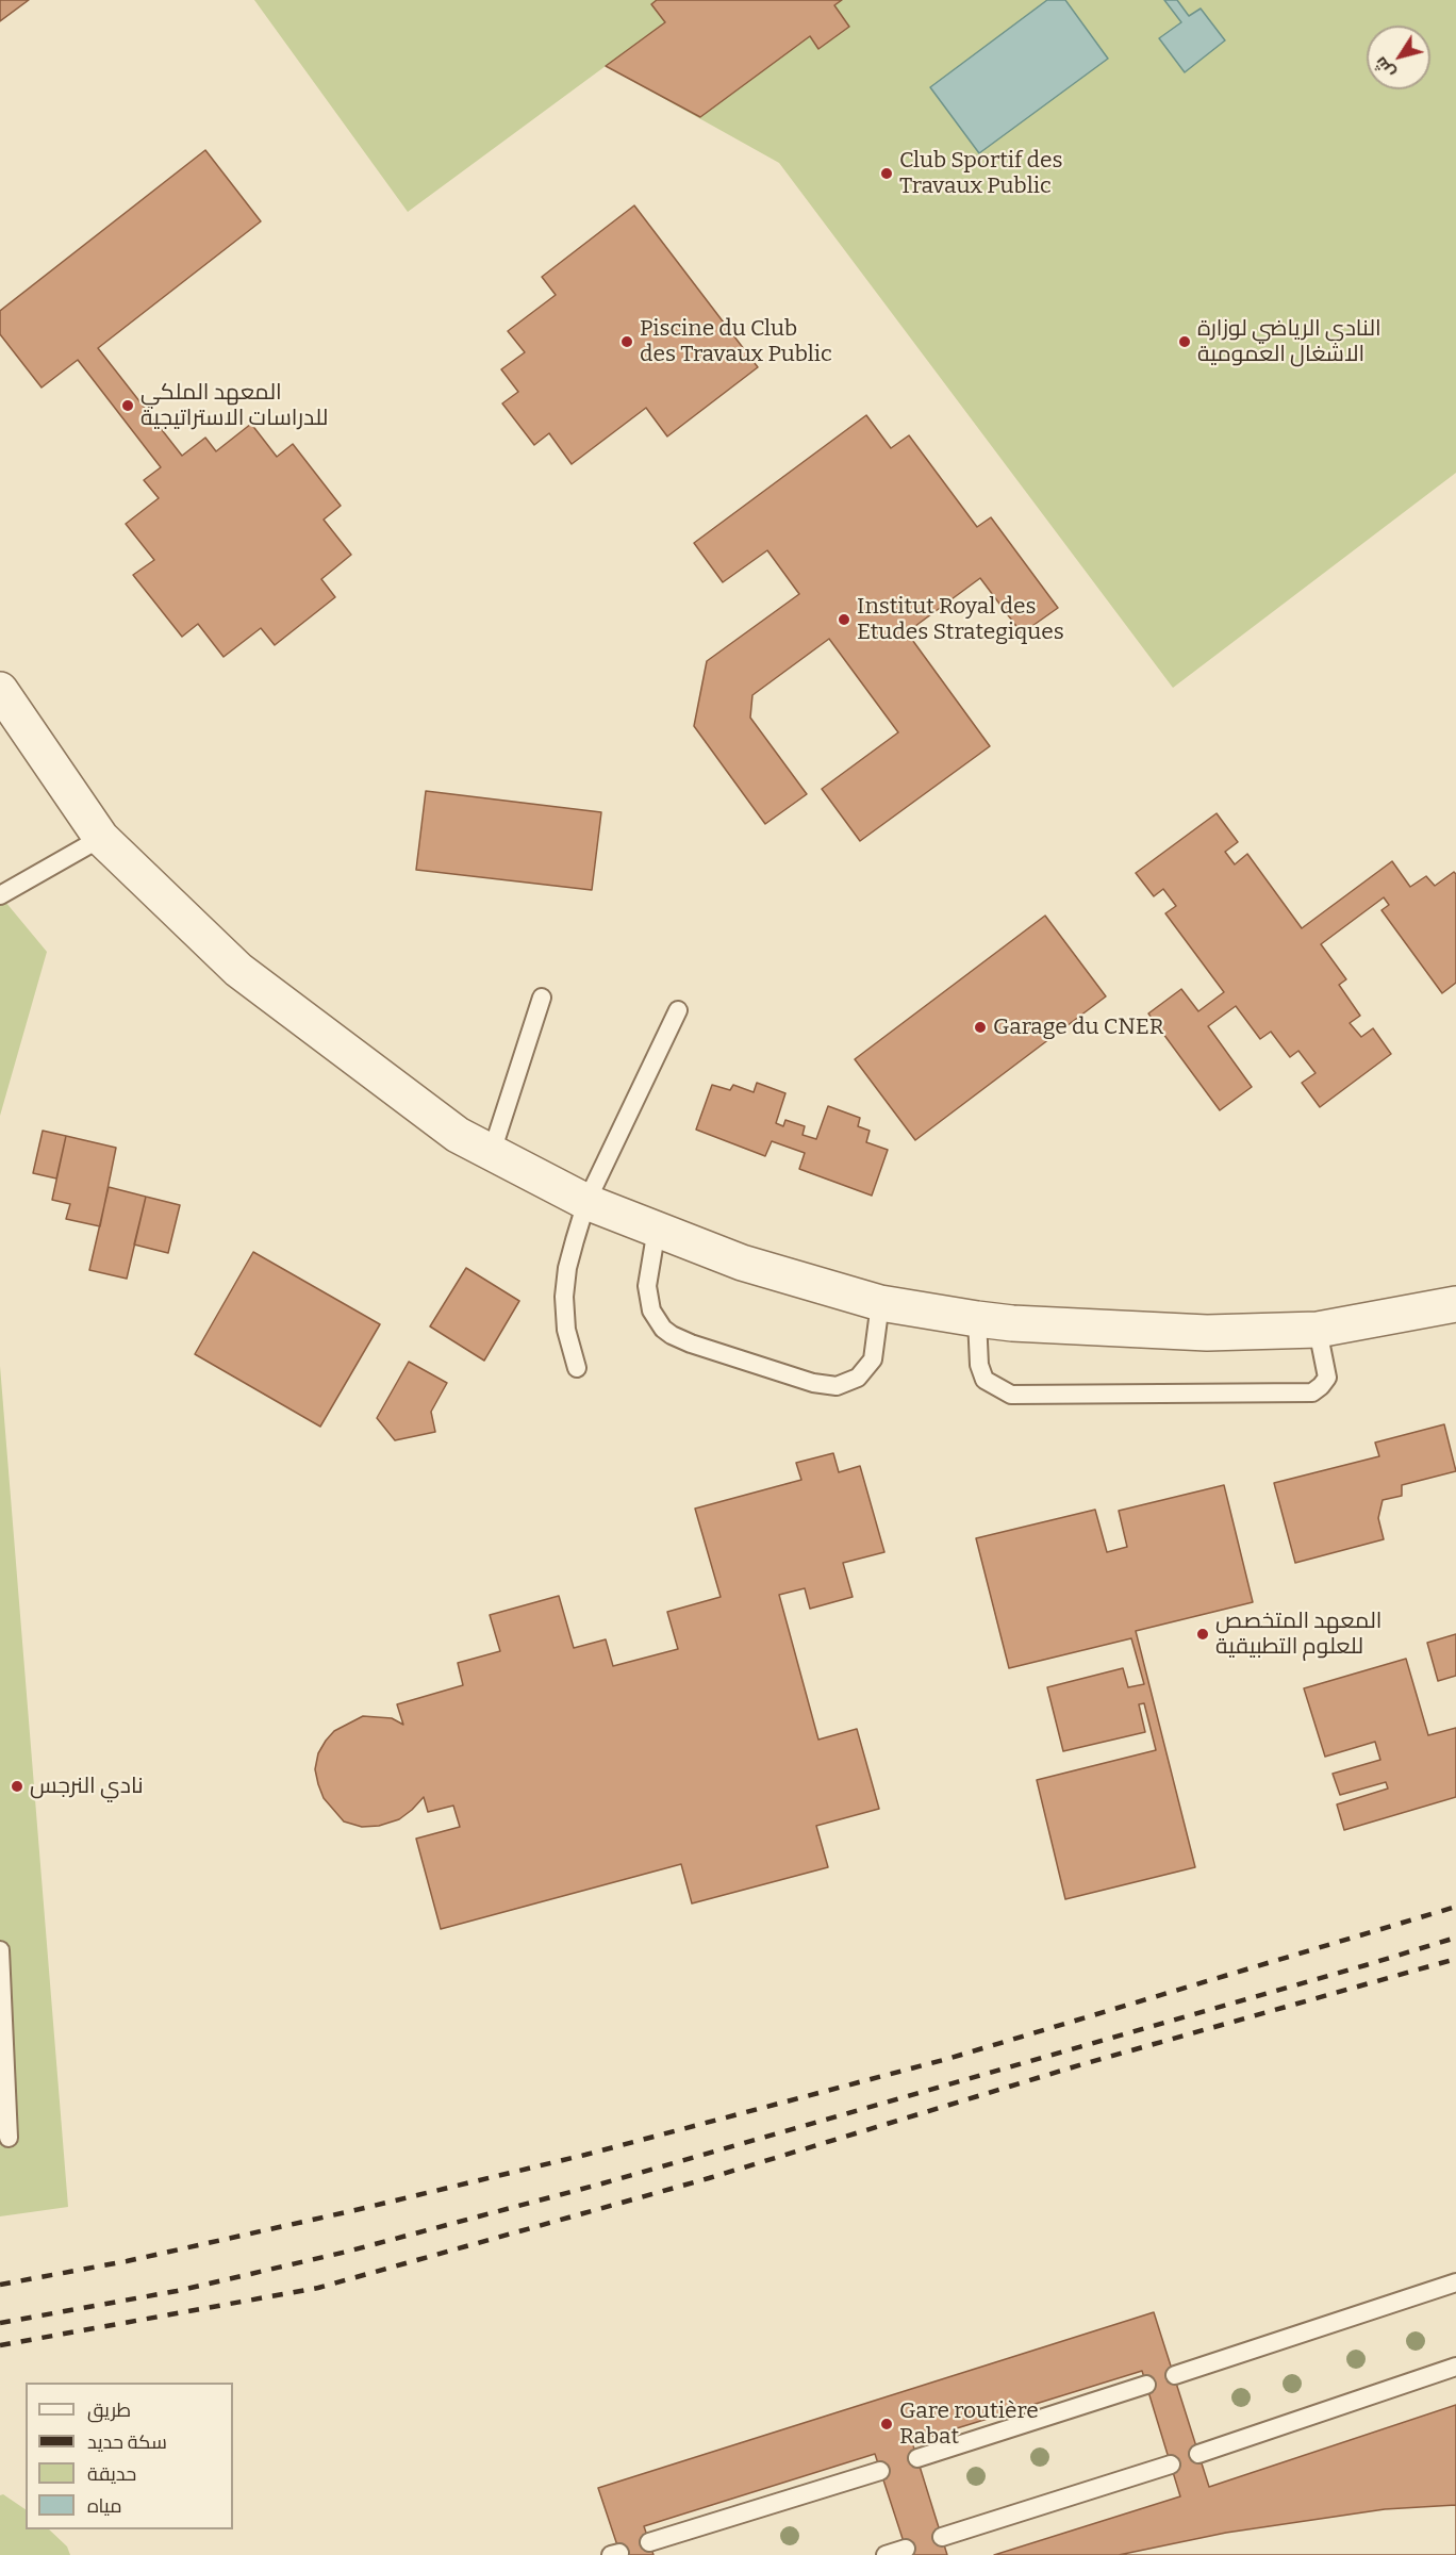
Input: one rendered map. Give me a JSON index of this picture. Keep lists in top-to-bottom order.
{
  "places": [
    "Club Sportif des Travaux Public",
    "Piscine du Club des Travaux Public",
    "النادي الرياضي لوزارة الاشغال العمومية",
    "المعهد الملكي للدراسات الاستراتيجية",
    "Institut Royal des Etudes Strategiques",
    "Garage du CNER",
    "المعهد المتخصص للعلوم التطبيقية",
    "نادي النرجس",
    "Gare routière Rabat"
  ],
  "legend": [
    "طريق",
    "سكة حديد",
    "حديقة",
    "مياه"
  ],
  "north": "bottom left"
}
